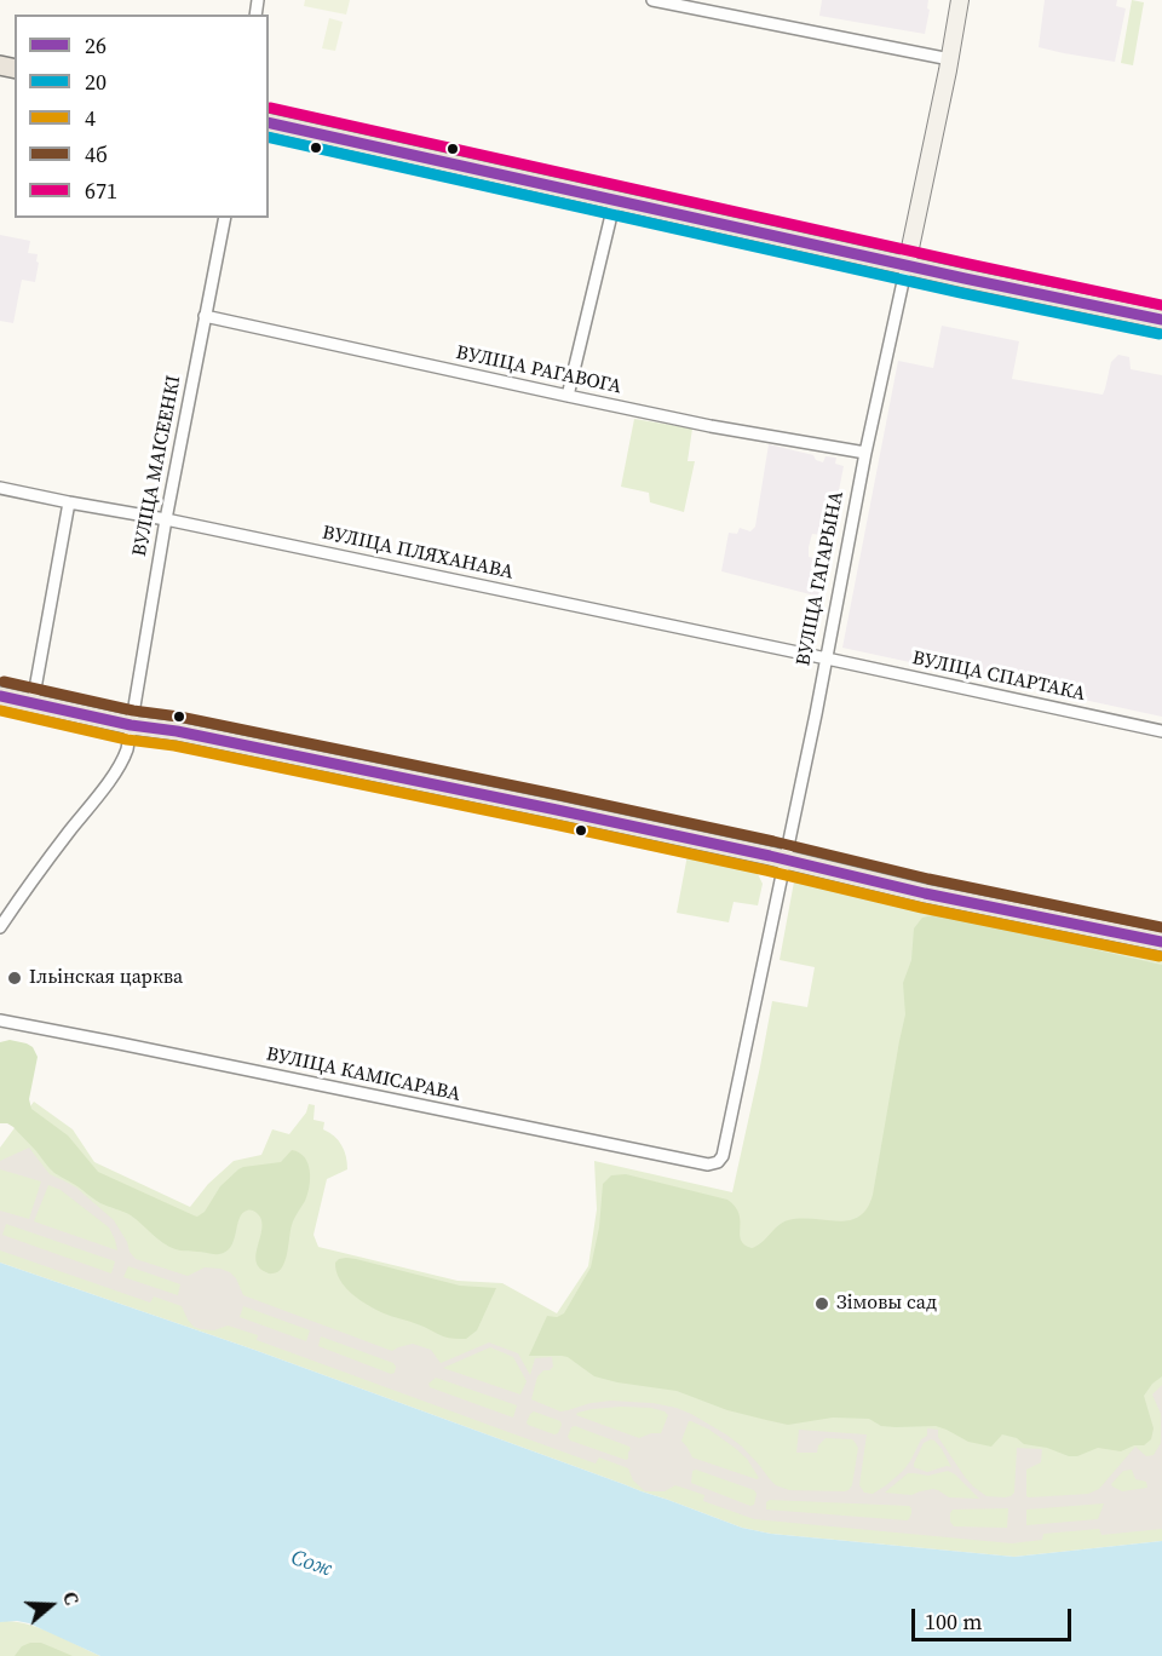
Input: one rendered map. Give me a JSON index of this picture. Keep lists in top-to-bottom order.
{
  "streets": {
    "street": [
      "ВУЛІЦА РАГАВОГА",
      "ВУЛІЦА МАІСЕЕНКІ",
      "ВУЛІЦА ПЛЯХАНАВА",
      "ВУЛІЦА ГАГАРЫНА",
      "ВУЛІЦА СПАРТАКА",
      "ВУЛІЦА КАМІСАРАВА"
    ]
  },
  "crossings": [
    ["ВУЛІЦА РАГАВОГА", "ВУЛІЦА МАІСЕЕНКІ"],
    ["ВУЛІЦА РАГАВОГА", "ВУЛІЦА ГАГАРЫНА"],
    ["ВУЛІЦА МАІСЕЕНКІ", "ВУЛІЦА ПЛЯХАНАВА"],
    ["ВУЛІЦА ПЛЯХАНАВА", "ВУЛІЦА ГАГАРЫНА"],
    ["ВУЛІЦА ПЛЯХАНАВА", "ВУЛІЦА СПАРТАКА"],
    ["ВУЛІЦА ГАГАРЫНА", "ВУЛІЦА СПАРТАКА"],
    ["ВУЛІЦА ГАГАРЫНА", "ВУЛІЦА КАМІСАРАВА"]
  ],
  "water": ["Сож"],
  "places": ["Ільінская царква", "Зімовы сад"],
  "lines": [
    "transit line 671",
    "transit line 26",
    "transit line 20",
    "transit line 4б",
    "transit line 4"
  ],
  "legend": [
    "26",
    "20",
    "4",
    "4б",
    "671"
  ],
  "scale_bar": "100 m",
  "north": "right"
}
